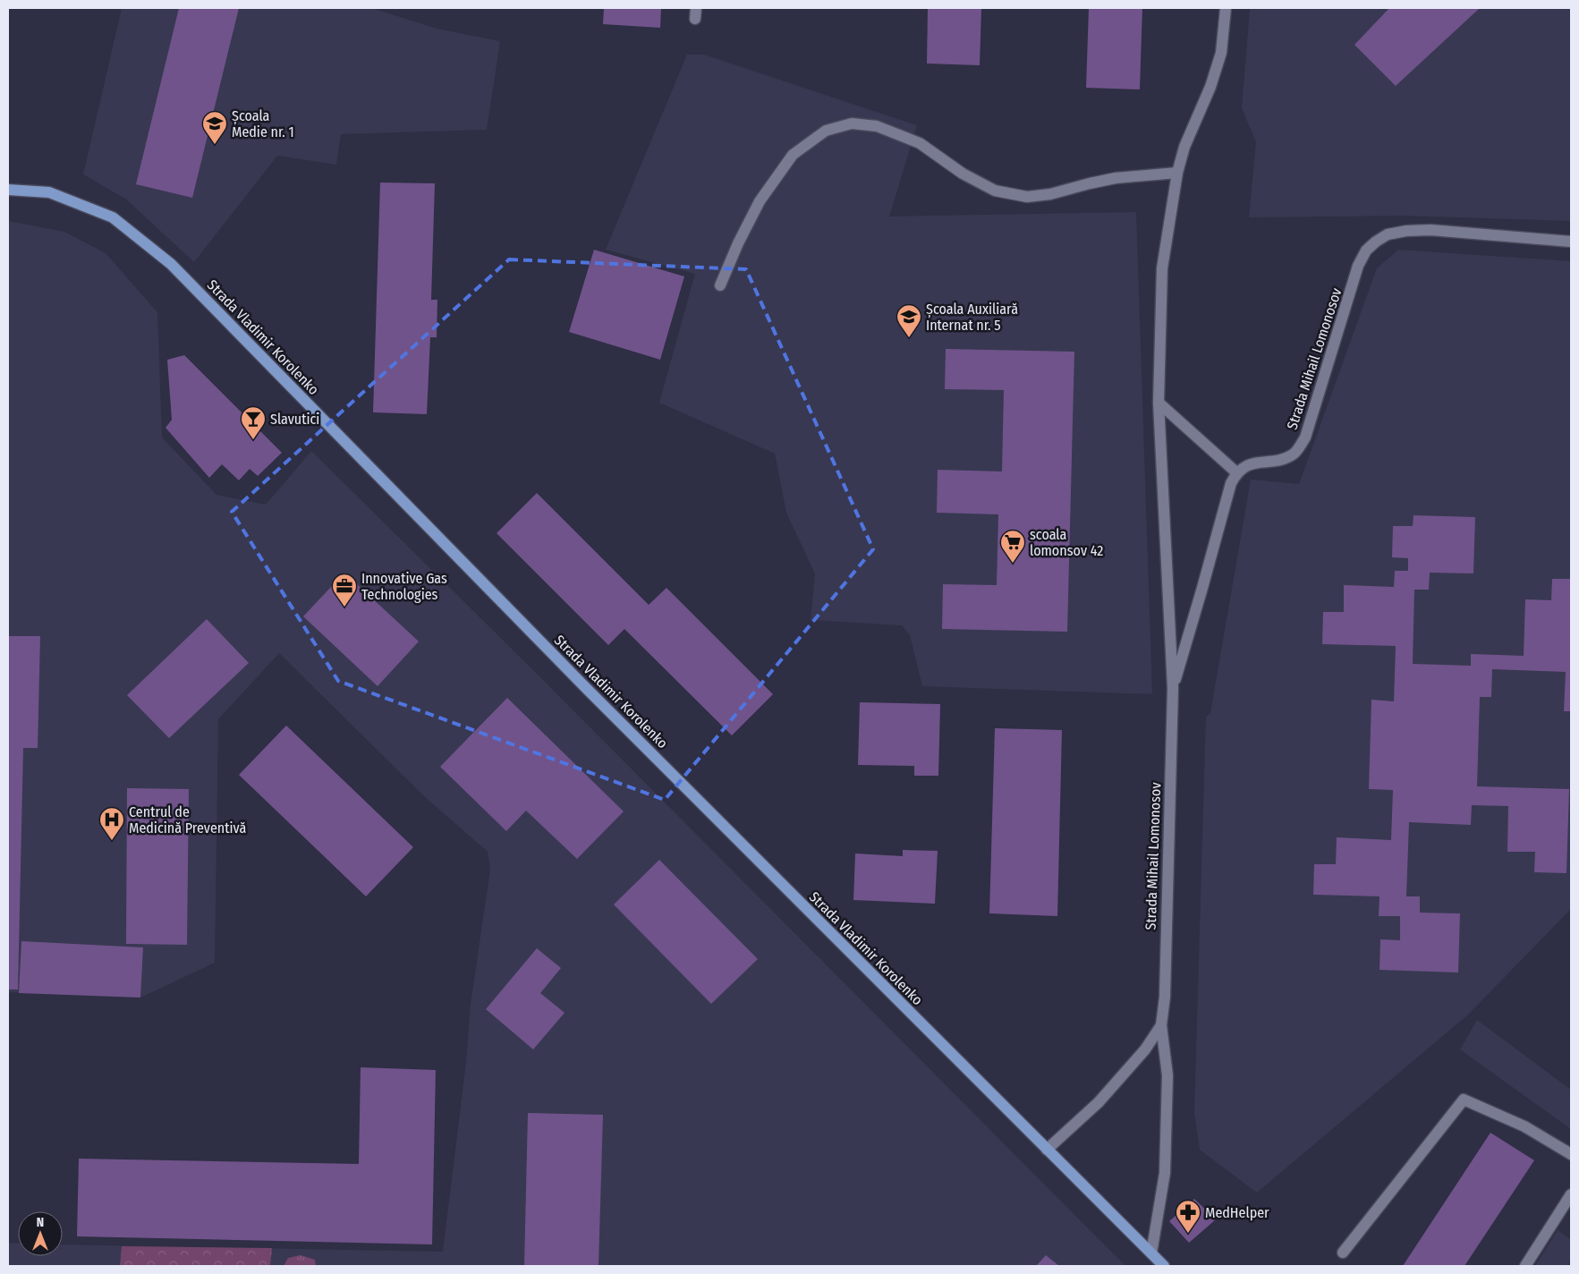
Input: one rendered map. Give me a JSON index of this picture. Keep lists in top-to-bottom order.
{
  "streets": {
    "main road": ["Strada Vladimir Korolenko"],
    "street": ["Strada Mihail Lomonosov"]
  },
  "crossings": [
    ["Strada Vladimir Korolenko", "Strada Mihail Lomonosov"]
  ],
  "places": {
    "school or university": ["Școala Medie nr. 1", "Școala Auxiliară Internat nr. 5"],
    "bar": ["Slavutici"],
    "supermarket": ["scoala lomonsov 42"],
    "office": ["Innovative Gas Technologies"],
    "hospital": ["Centrul de Medicină Preventivă"],
    "pharmacy": ["MedHelper"]
  },
  "north": "top"
}
